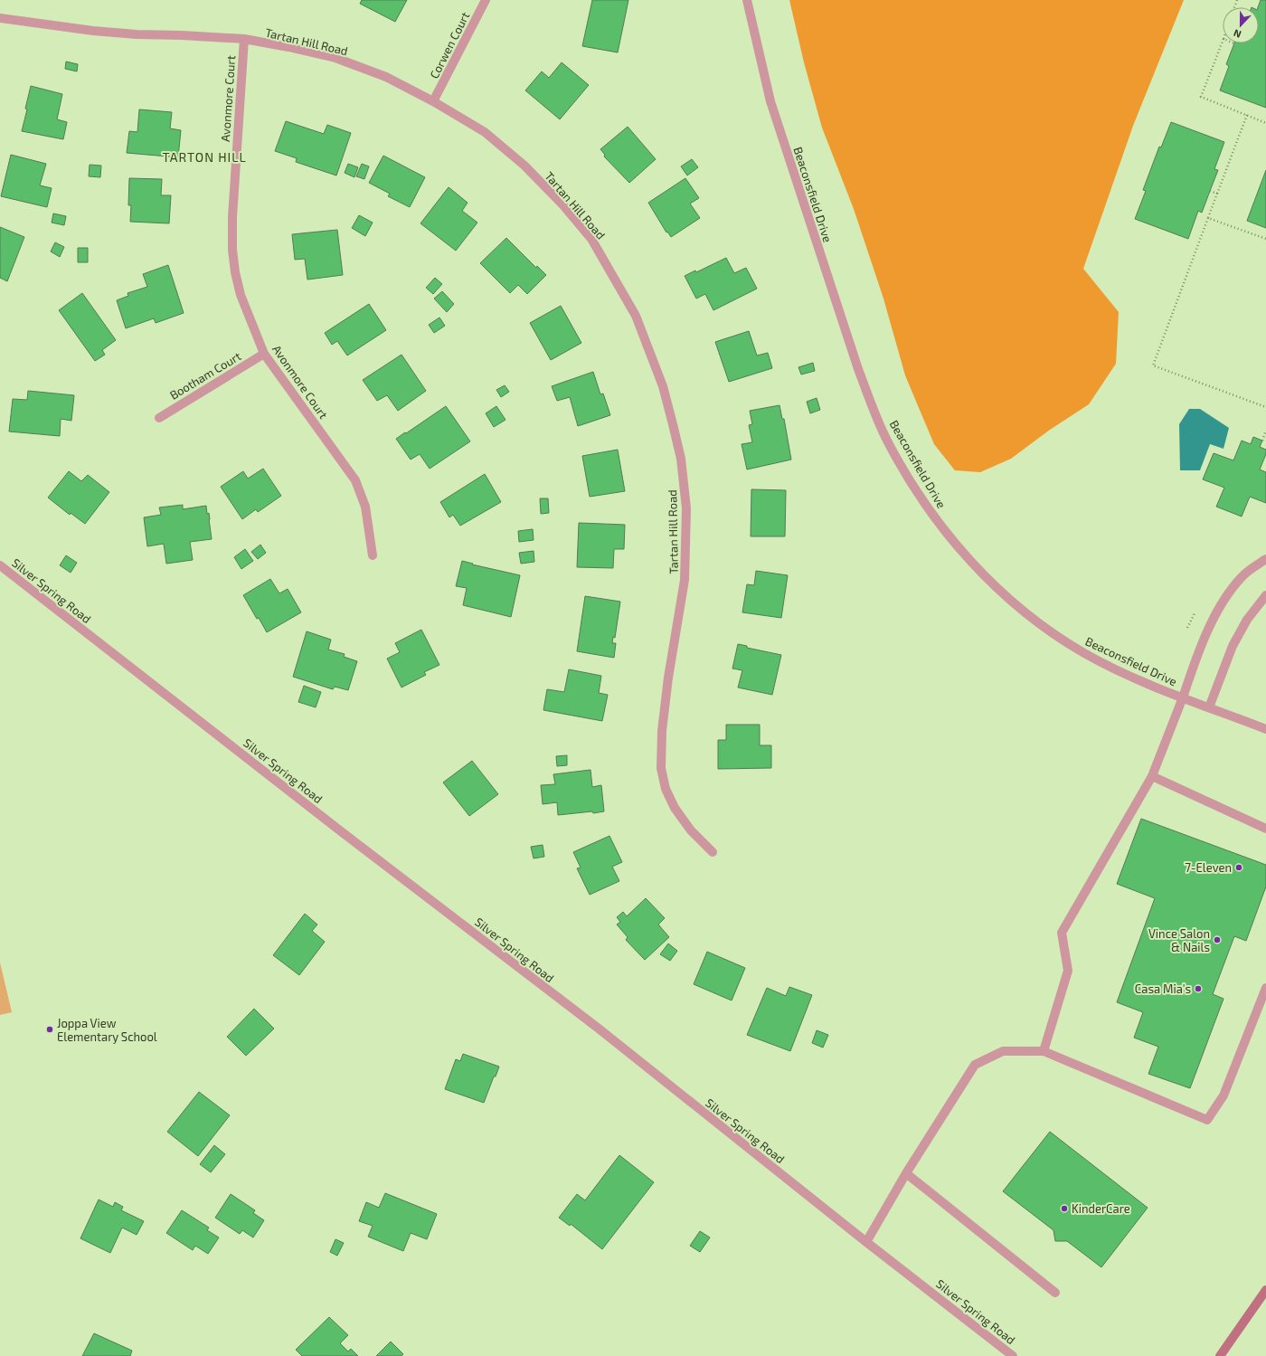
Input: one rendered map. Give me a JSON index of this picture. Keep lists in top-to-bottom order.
{
  "streets": {
    "street": [
      "Tartan Hill Road",
      "Corwen Court",
      "Avonmore Court",
      "Beaconsfield Drive",
      "Bootham Court",
      "Silver Spring Road"
    ]
  },
  "crossings": [
    ["Tartan Hill Road", "Corwen Court"],
    ["Tartan Hill Road", "Avonmore Court"],
    ["Avonmore Court", "Bootham Court"]
  ],
  "districts": ["TARTON HILL"],
  "places": [
    "7-Eleven",
    "Vince Salon & Nails",
    "Casa Mia's",
    "Joppa View Elementary School",
    "KinderCare"
  ],
  "north": "bottom"
}
